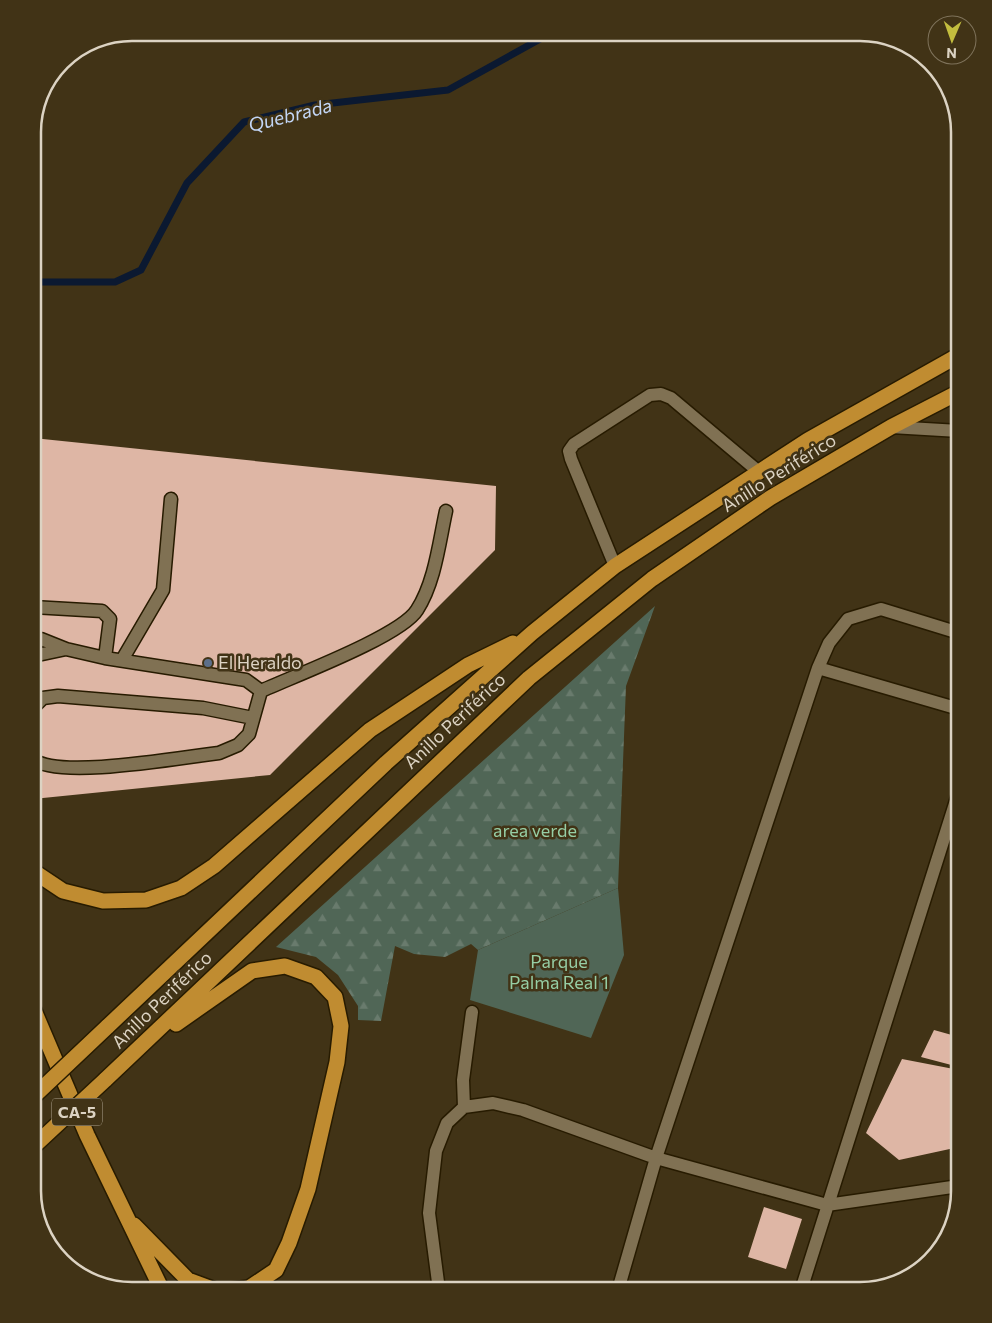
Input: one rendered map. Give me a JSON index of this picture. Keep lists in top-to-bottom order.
{
  "streets": {
    "highway": ["Anillo Periférico", "CA-5"]
  },
  "water": ["Quebrada"],
  "parks": ["area verde", "Parque Palma Real 1"],
  "places": ["El Heraldo"],
  "north": "bottom"
}
